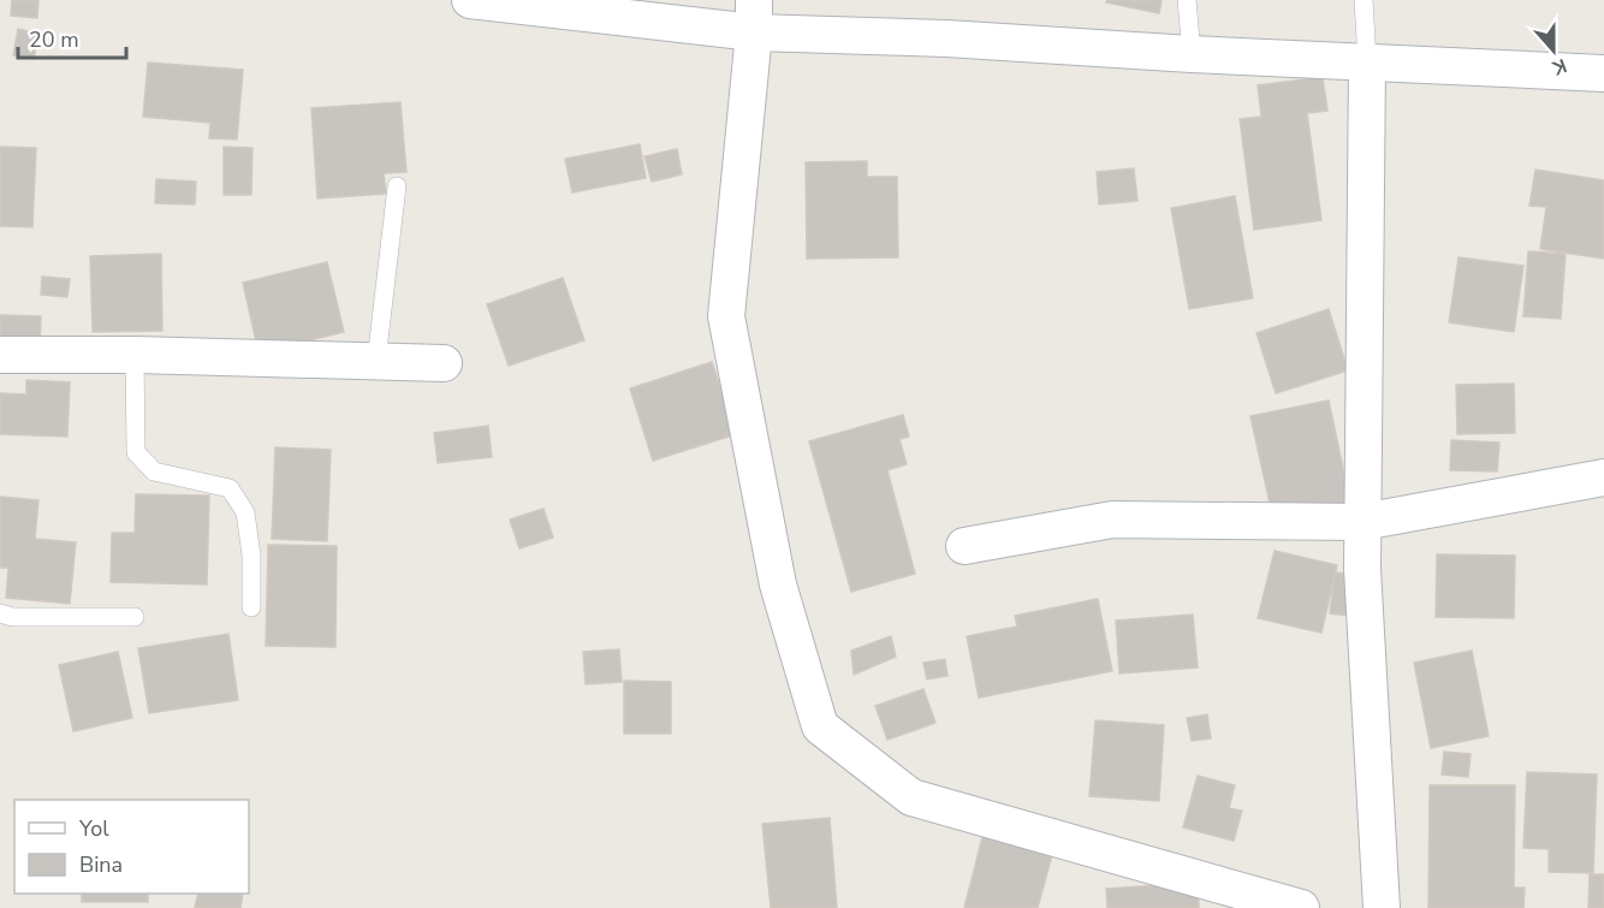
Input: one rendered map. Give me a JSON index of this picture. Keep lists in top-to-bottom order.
{
  "legend": ["Yol", "Bina"],
  "scale_bar": "20 m",
  "north": "bottom"
}
